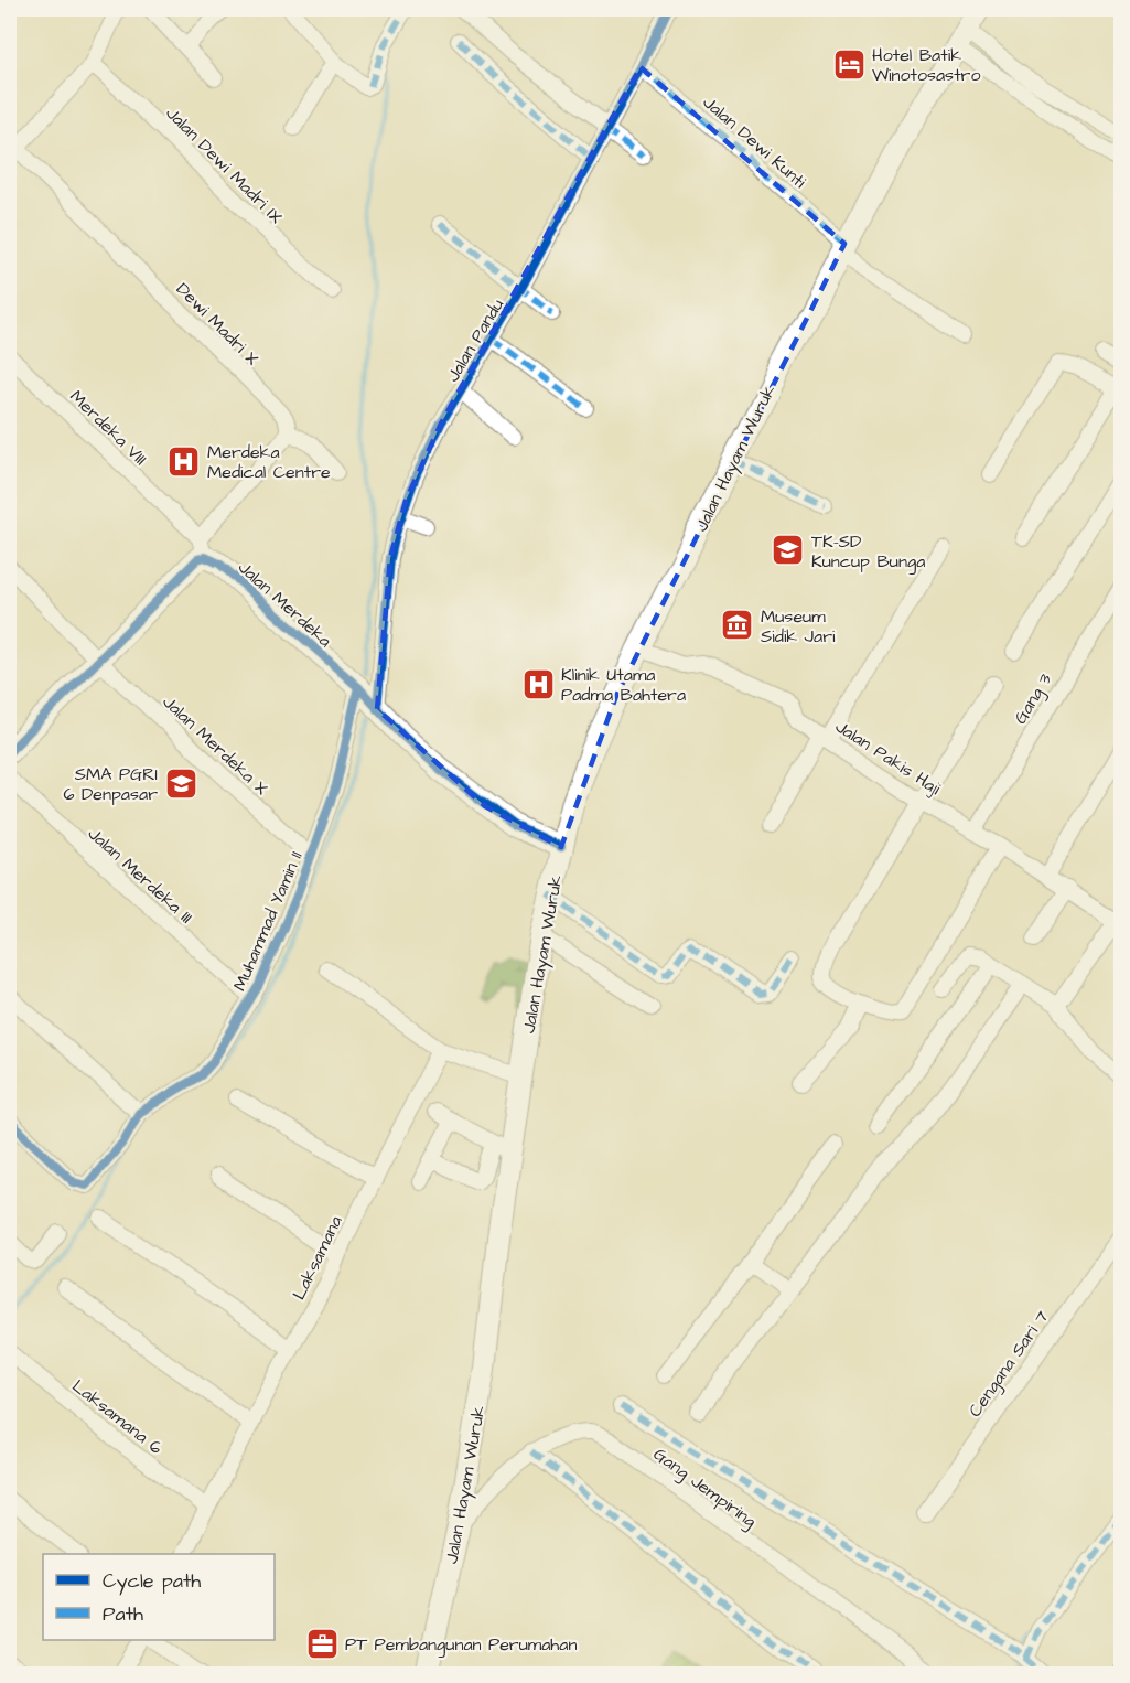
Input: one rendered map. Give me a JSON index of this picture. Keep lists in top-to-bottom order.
{
  "streets": {
    "main road": ["Jalan Hayam Wuruk", "Jalan Merdeka"],
    "street": [
      "Jalan Dewi Kunti",
      "Jalan Dewi Madri IX",
      "Dewi Madri X",
      "Jalan Pandu",
      "Merdeka VIII",
      "Gang 3",
      "Jalan Merdeka X",
      "Jalan Pakis Haji",
      "Jalan Merdeka III",
      "Muhammad Yamin 11",
      "Laksamana",
      "Cengana Sari 7",
      "Laksamana 6",
      "Gang Jempiring"
    ]
  },
  "crossings": [
    ["Jalan Dewi Kunti", "Jalan Pandu"],
    ["Jalan Dewi Kunti", "Jalan Hayam Wuruk"],
    ["Jalan Pandu", "Jalan Merdeka"],
    ["Merdeka VIII", "Jalan Merdeka"],
    ["Jalan Hayam Wuruk", "Jalan Merdeka"],
    ["Jalan Hayam Wuruk", "Jalan Pakis Haji"],
    ["Jalan Hayam Wuruk", "Gang Jempiring"],
    ["Jalan Merdeka", "Muhammad Yamin 11"],
    ["Gang 3", "Jalan Pakis Haji"],
    ["Jalan Merdeka X", "Muhammad Yamin 11"],
    ["Jalan Merdeka III", "Muhammad Yamin 11"],
    ["Laksamana", "Laksamana 6"]
  ],
  "places": {
    "hotel": ["Hotel Batik Winotosastro"],
    "hospital": ["Merdeka Medical Centre", "Klinik Utama Padma Bahtera"],
    "school or university": ["TK-SD Kuncup Bunga", "SMA PGRI 6 Denpasar"],
    "museum": ["Museum Sidik Jari"],
    "office": ["PT Pembangunan Perumahan"]
  },
  "legend": ["Cycle path", "Path"]
}
